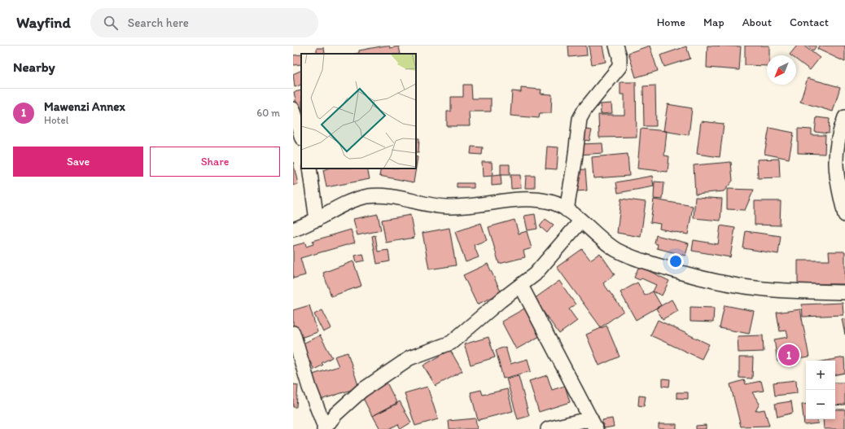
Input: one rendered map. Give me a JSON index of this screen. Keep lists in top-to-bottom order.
{
  "north": "bottom left",
  "page": {
    "header": "Wayfind",
    "search": "Search here",
    "nav": [
      "Home",
      "Map",
      "About",
      "Contact"
    ],
    "heading": "Nearby",
    "list": [
      {
        "mark": "1",
        "name": "Mawenzi Annex",
        "note": "Hotel",
        "value": "60 m"
      }
    ],
    "buttons": ["Save", "Share"],
    "pins": "1",
    "map_buttons": ["+", "−"]
  }
}
